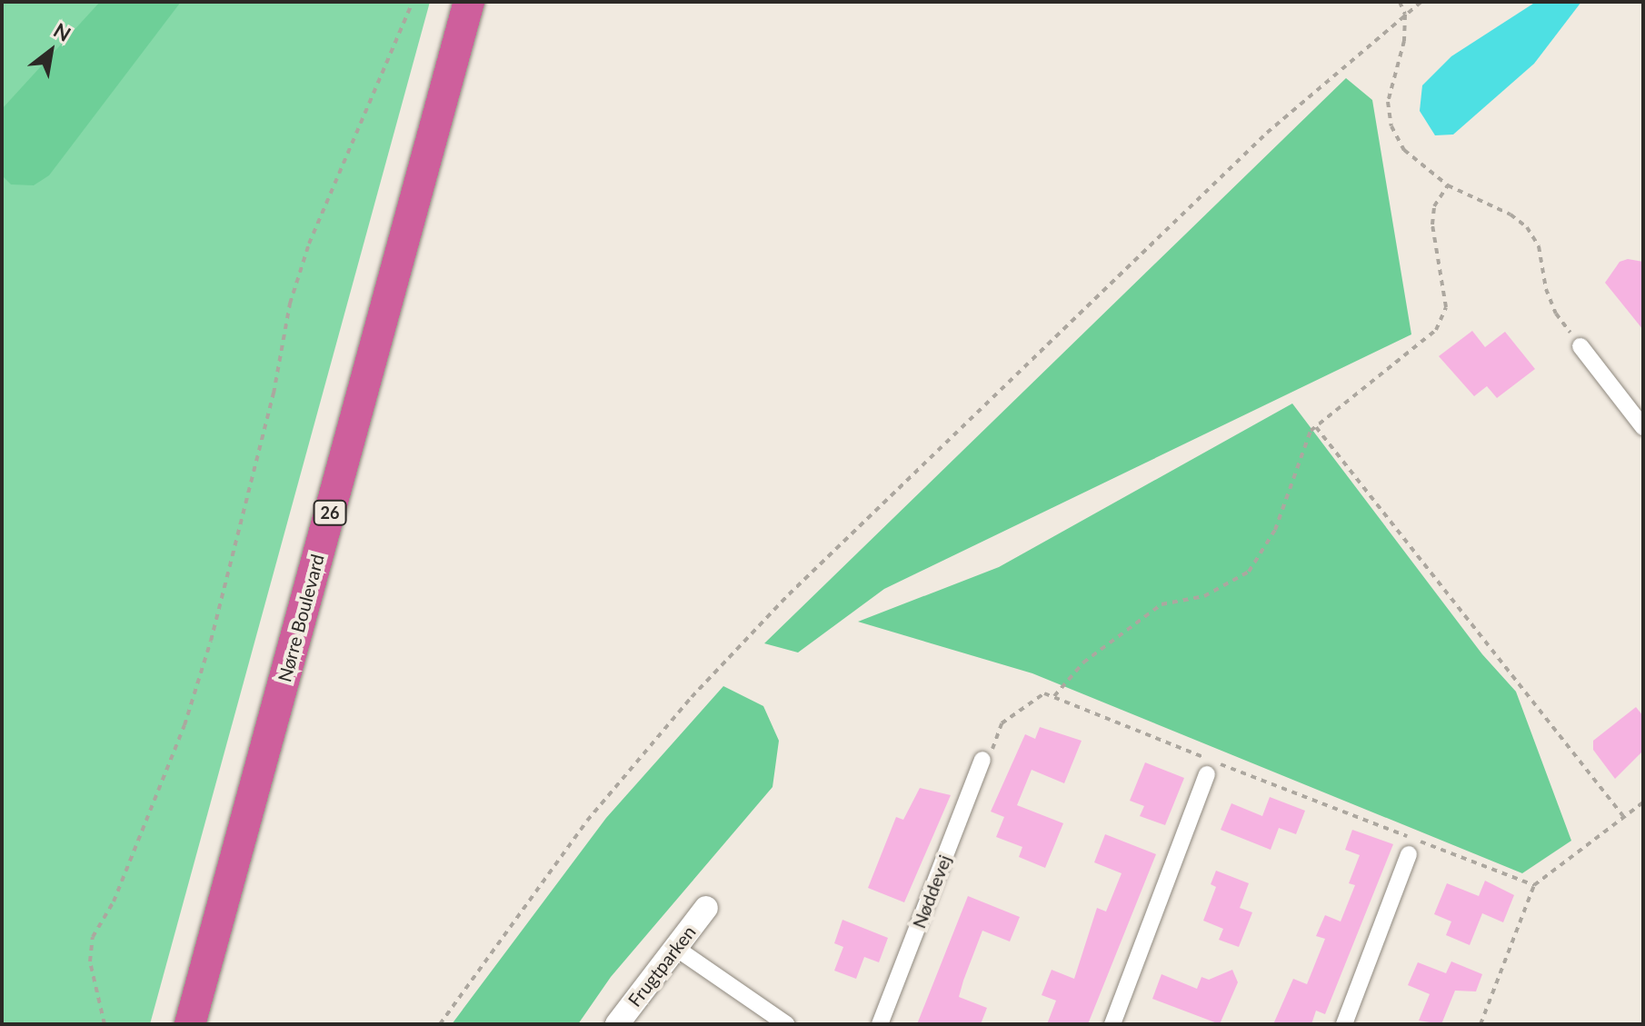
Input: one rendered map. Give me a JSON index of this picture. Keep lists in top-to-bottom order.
{
  "streets": {
    "highway": ["26", "Nørre Boulevard"],
    "street": ["Nøddevej", "Frugtparken"]
  },
  "north": "top right"
}
